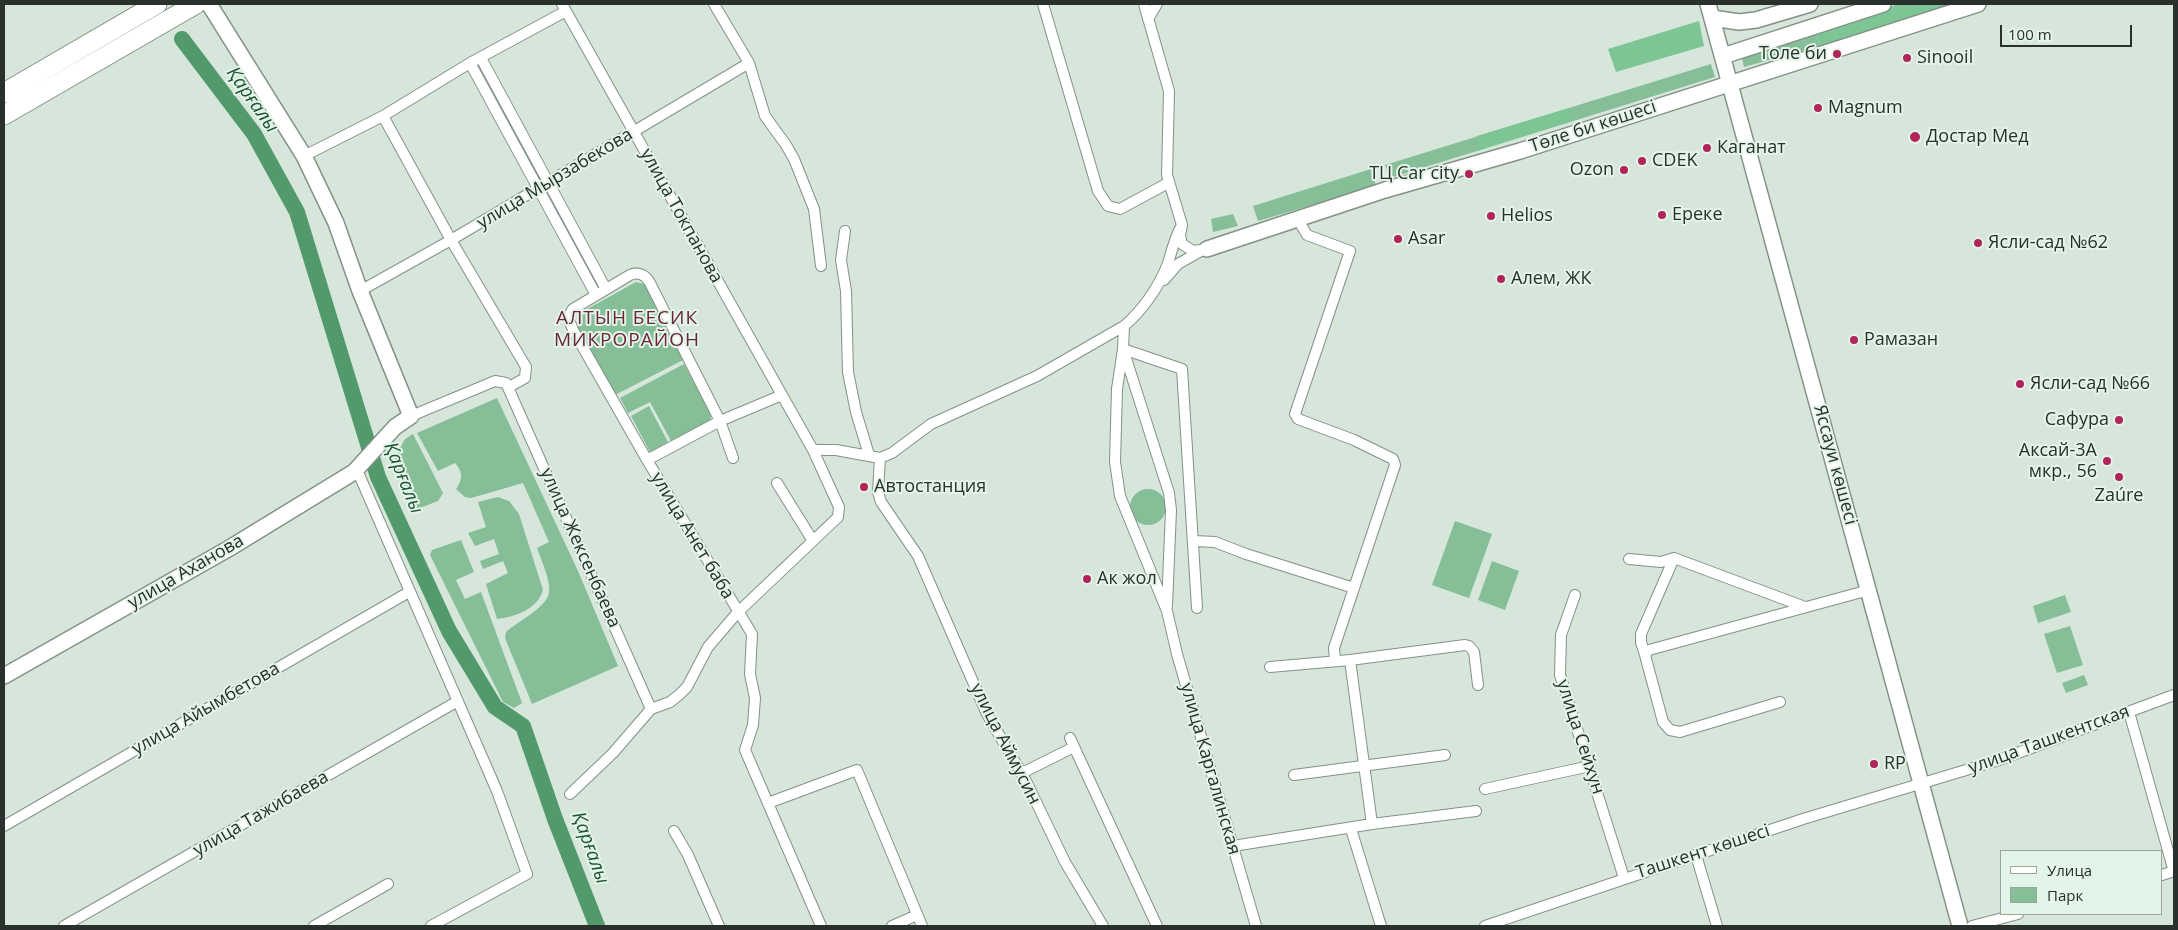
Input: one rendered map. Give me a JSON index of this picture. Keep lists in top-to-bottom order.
{
  "streets": {
    "street": [
      "Төле би көшесі",
      "улица Мырзабекова",
      "улица Токпанова",
      "Яссауи көшесі",
      "улица Анет баба",
      "улица Жексенбаева",
      "улица Аханова",
      "улица Айымбетова",
      "улица Сейхун",
      "улица Ташкентская",
      "улица Аймусин",
      "улица Каргалинская",
      "улица Тажибаева",
      "Ташкент көшесі"
    ]
  },
  "crossings": [
    ["Төле би көшесі", "Яссауи көшесі"],
    ["улица Мырзабекова", "улица Токпанова"],
    ["Яссауи көшесі", "улица Ташкентская"],
    ["Яссауи көшесі", "Ташкент көшесі"],
    ["улица Сейхун", "Ташкент көшесі"],
    ["улица Ташкентская", "Ташкент көшесі"]
  ],
  "districts": ["АЛТЫН БЕСИК МИКРОРАЙОН"],
  "water": ["Қарғалы"],
  "places": [
    "Толе би",
    "Sinooil",
    "Magnum",
    "Достар Мед",
    "Каганат",
    "CDEK",
    "Ozon",
    "ТЦ Car city",
    "Ереке",
    "Helios",
    "Asar",
    "Ясли-сад №62",
    "Алем, ЖК",
    "Рамазан",
    "Ясли-сад №66",
    "Сафура",
    "Аксай-3А мкр., 56",
    "Zaúre",
    "Автостанция",
    "Ак жол",
    "RP"
  ],
  "legend": ["Улица", "Парк"],
  "scale_bar": "100 m"
}
